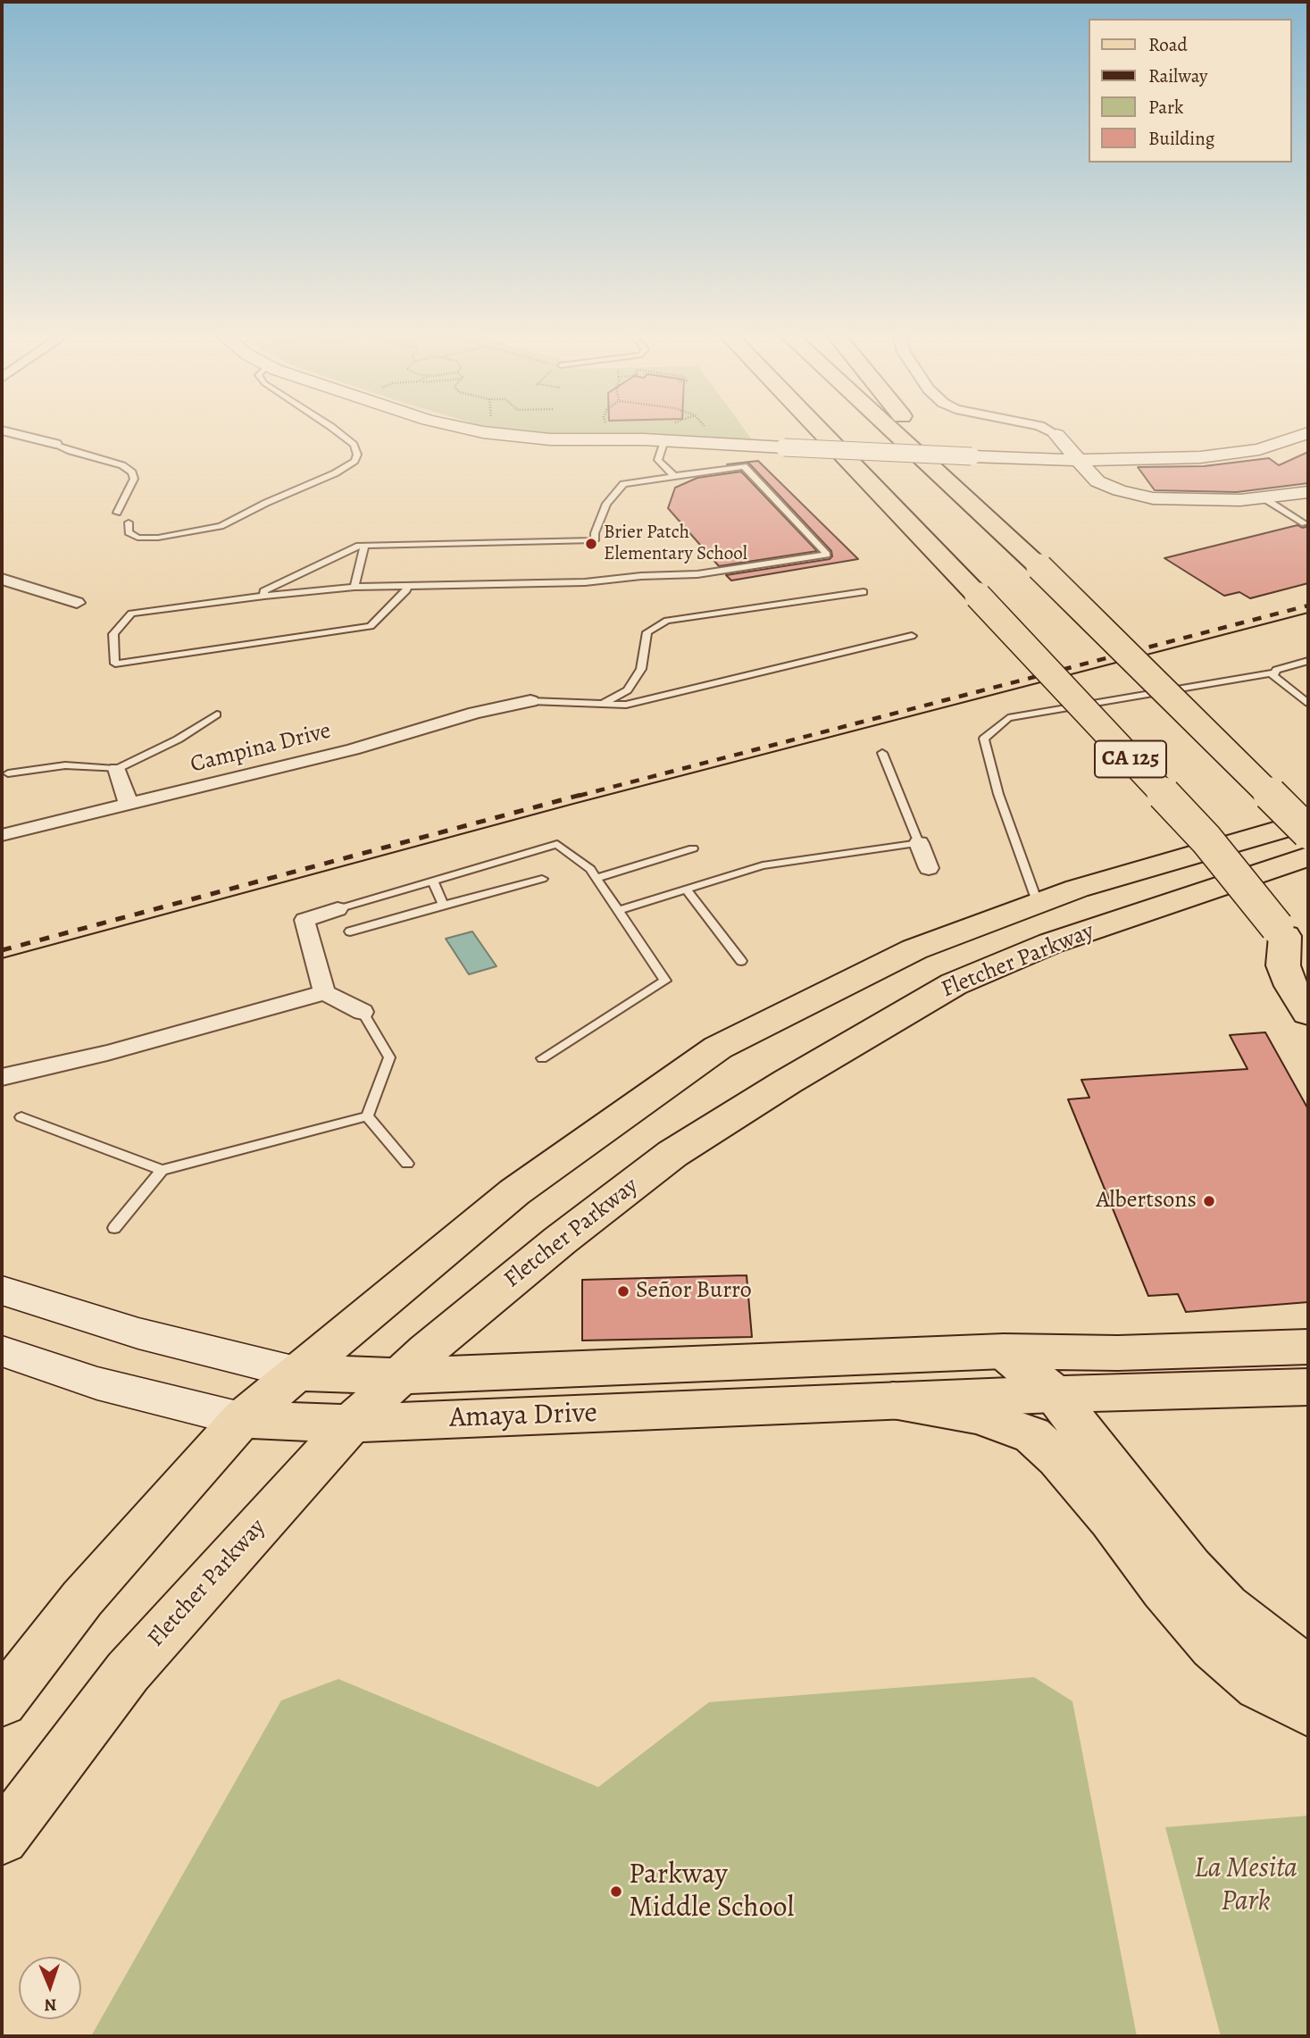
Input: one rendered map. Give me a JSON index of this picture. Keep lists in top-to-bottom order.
{
  "streets": {
    "main road": ["CA 125", "Fletcher Parkway", "Amaya Drive"],
    "street": ["Campina Drive"]
  },
  "crossings": [
    ["Fletcher Parkway", "Amaya Drive"]
  ],
  "parks": ["La Mesita Park"],
  "places": [
    "Brier Patch Elementary School",
    "Albertsons",
    "Señor Burro",
    "Parkway Middle School"
  ],
  "legend": [
    "Road",
    "Railway",
    "Park",
    "Building"
  ],
  "north": "bottom"
}
